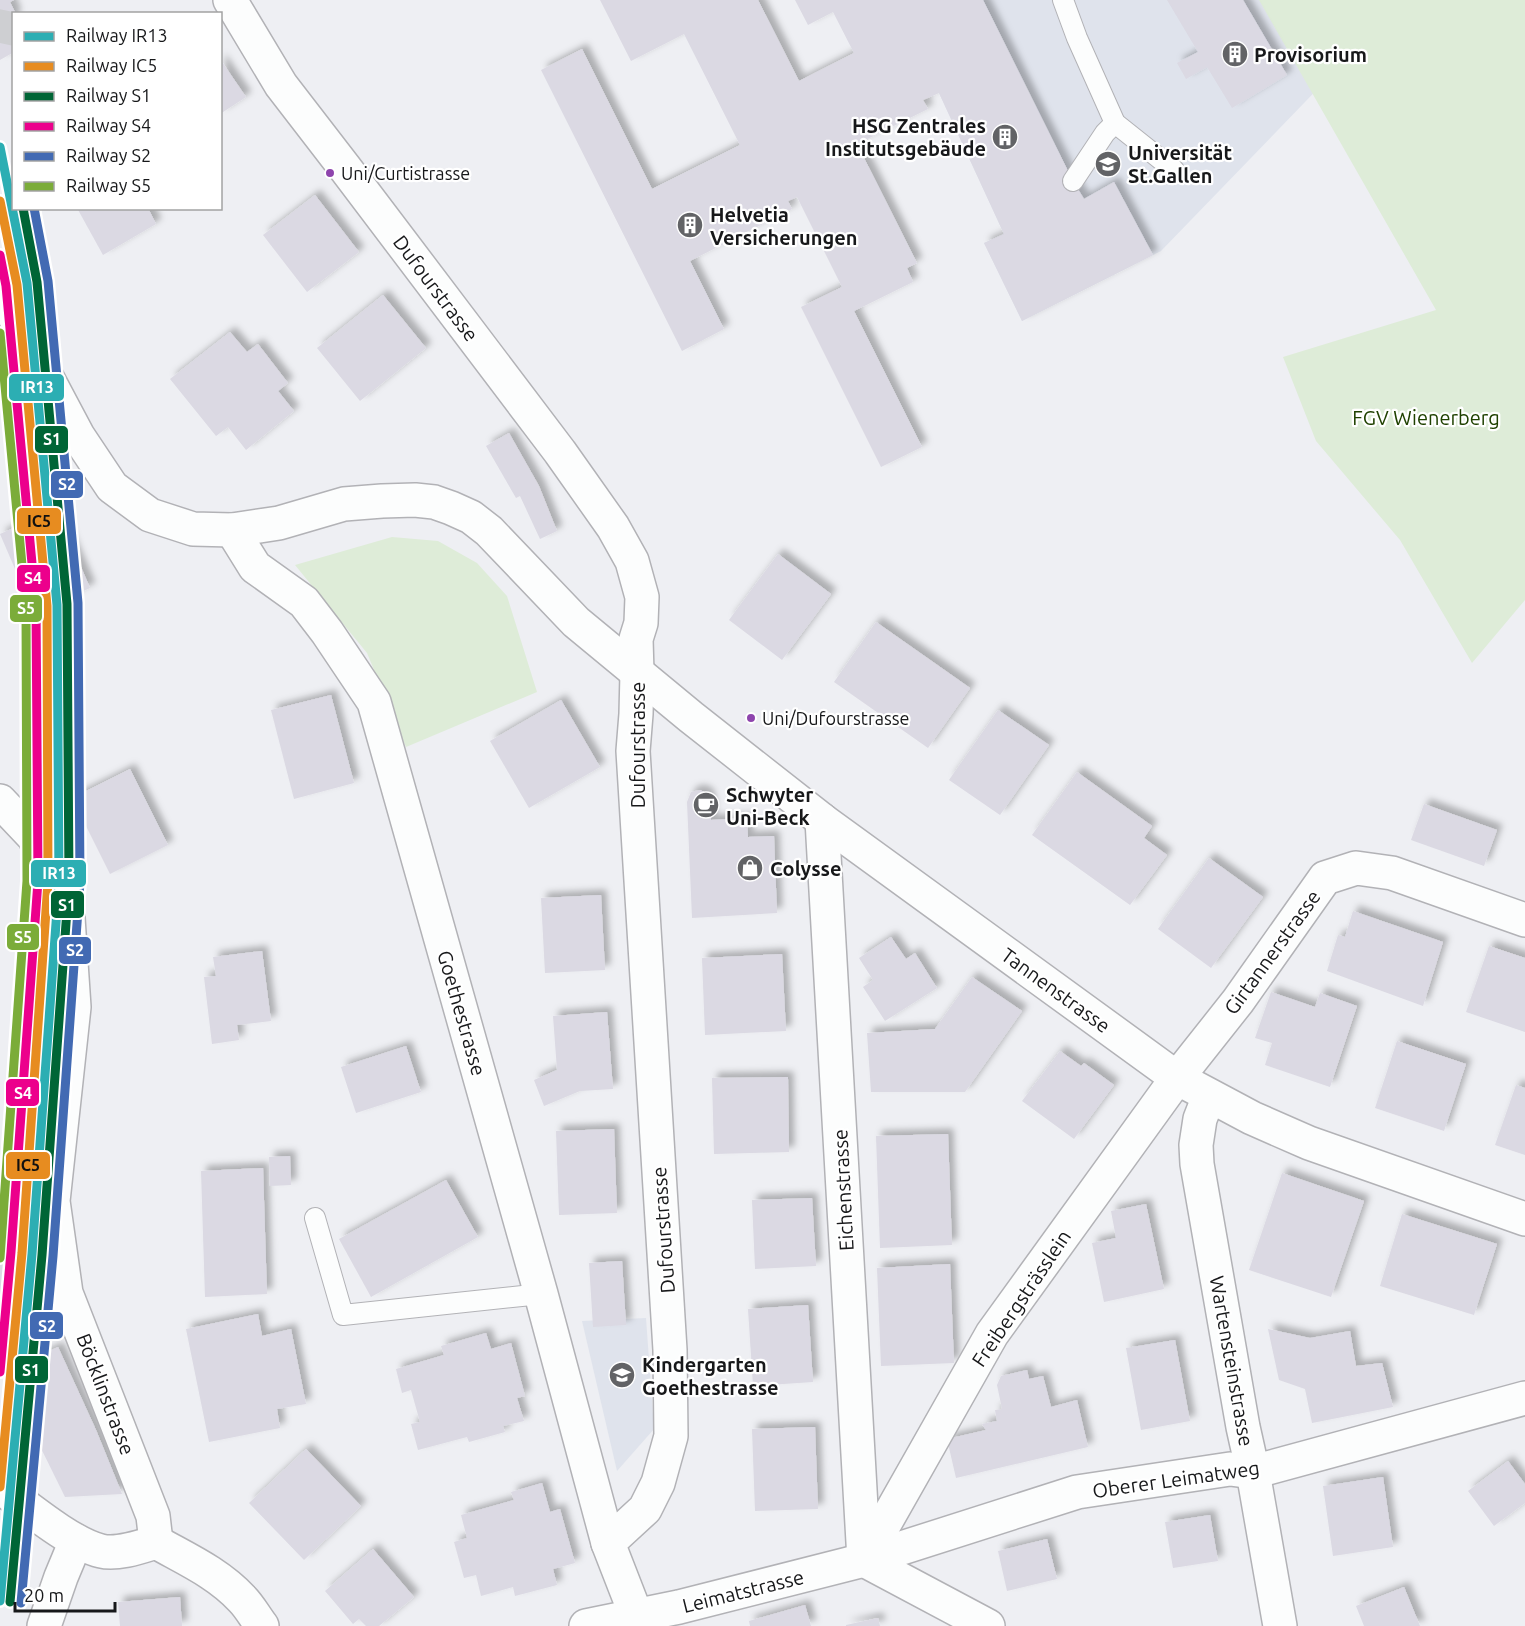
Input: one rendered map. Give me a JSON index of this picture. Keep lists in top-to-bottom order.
{
  "streets": {
    "street": [
      "Dufourstrasse",
      "Girtannerstrasse",
      "Tannenstrasse",
      "Goethestrasse",
      "Eichenstrasse",
      "Freibergsträsslein",
      "Wartensteinstrasse",
      "Böcklinstrasse",
      "Oberer Leimatweg",
      "Leimatstrasse"
    ]
  },
  "crossings": [
    ["Dufourstrasse", "Tannenstrasse"],
    ["Dufourstrasse", "Goethestrasse"],
    ["Girtannerstrasse", "Tannenstrasse"],
    ["Girtannerstrasse", "Freibergsträsslein"],
    ["Tannenstrasse", "Goethestrasse"],
    ["Tannenstrasse", "Eichenstrasse"],
    ["Tannenstrasse", "Freibergsträsslein"],
    ["Tannenstrasse", "Wartensteinstrasse"],
    ["Eichenstrasse", "Freibergsträsslein"],
    ["Eichenstrasse", "Oberer Leimatweg"],
    ["Eichenstrasse", "Leimatstrasse"],
    ["Freibergsträsslein", "Oberer Leimatweg"],
    ["Freibergsträsslein", "Leimatstrasse"],
    ["Wartensteinstrasse", "Oberer Leimatweg"],
    ["Oberer Leimatweg", "Leimatstrasse"]
  ],
  "parks": ["FGV Wienerberg"],
  "places": {
    "building": ["Provisorium", "HSG Zentrales Institutsgebäude", "Helvetia Versicherungen"],
    "school or university": ["Universität St.Gallen", "Kindergarten Goethestrasse"],
    "other": ["Uni/Curtistrasse", "Uni/Dufourstrasse"],
    "cafe": ["Schwyter Uni-Beck"],
    "shop": ["Colysse"]
  },
  "lines": [
    "rail line IR13",
    "rail line IC5",
    "rail line S1",
    "rail line S2",
    "rail line S4",
    "rail line S5"
  ],
  "legend": [
    "Railway IR13",
    "Railway IC5",
    "Railway S1",
    "Railway S4",
    "Railway S2",
    "Railway S5"
  ],
  "scale_bar": "20 m"
}
